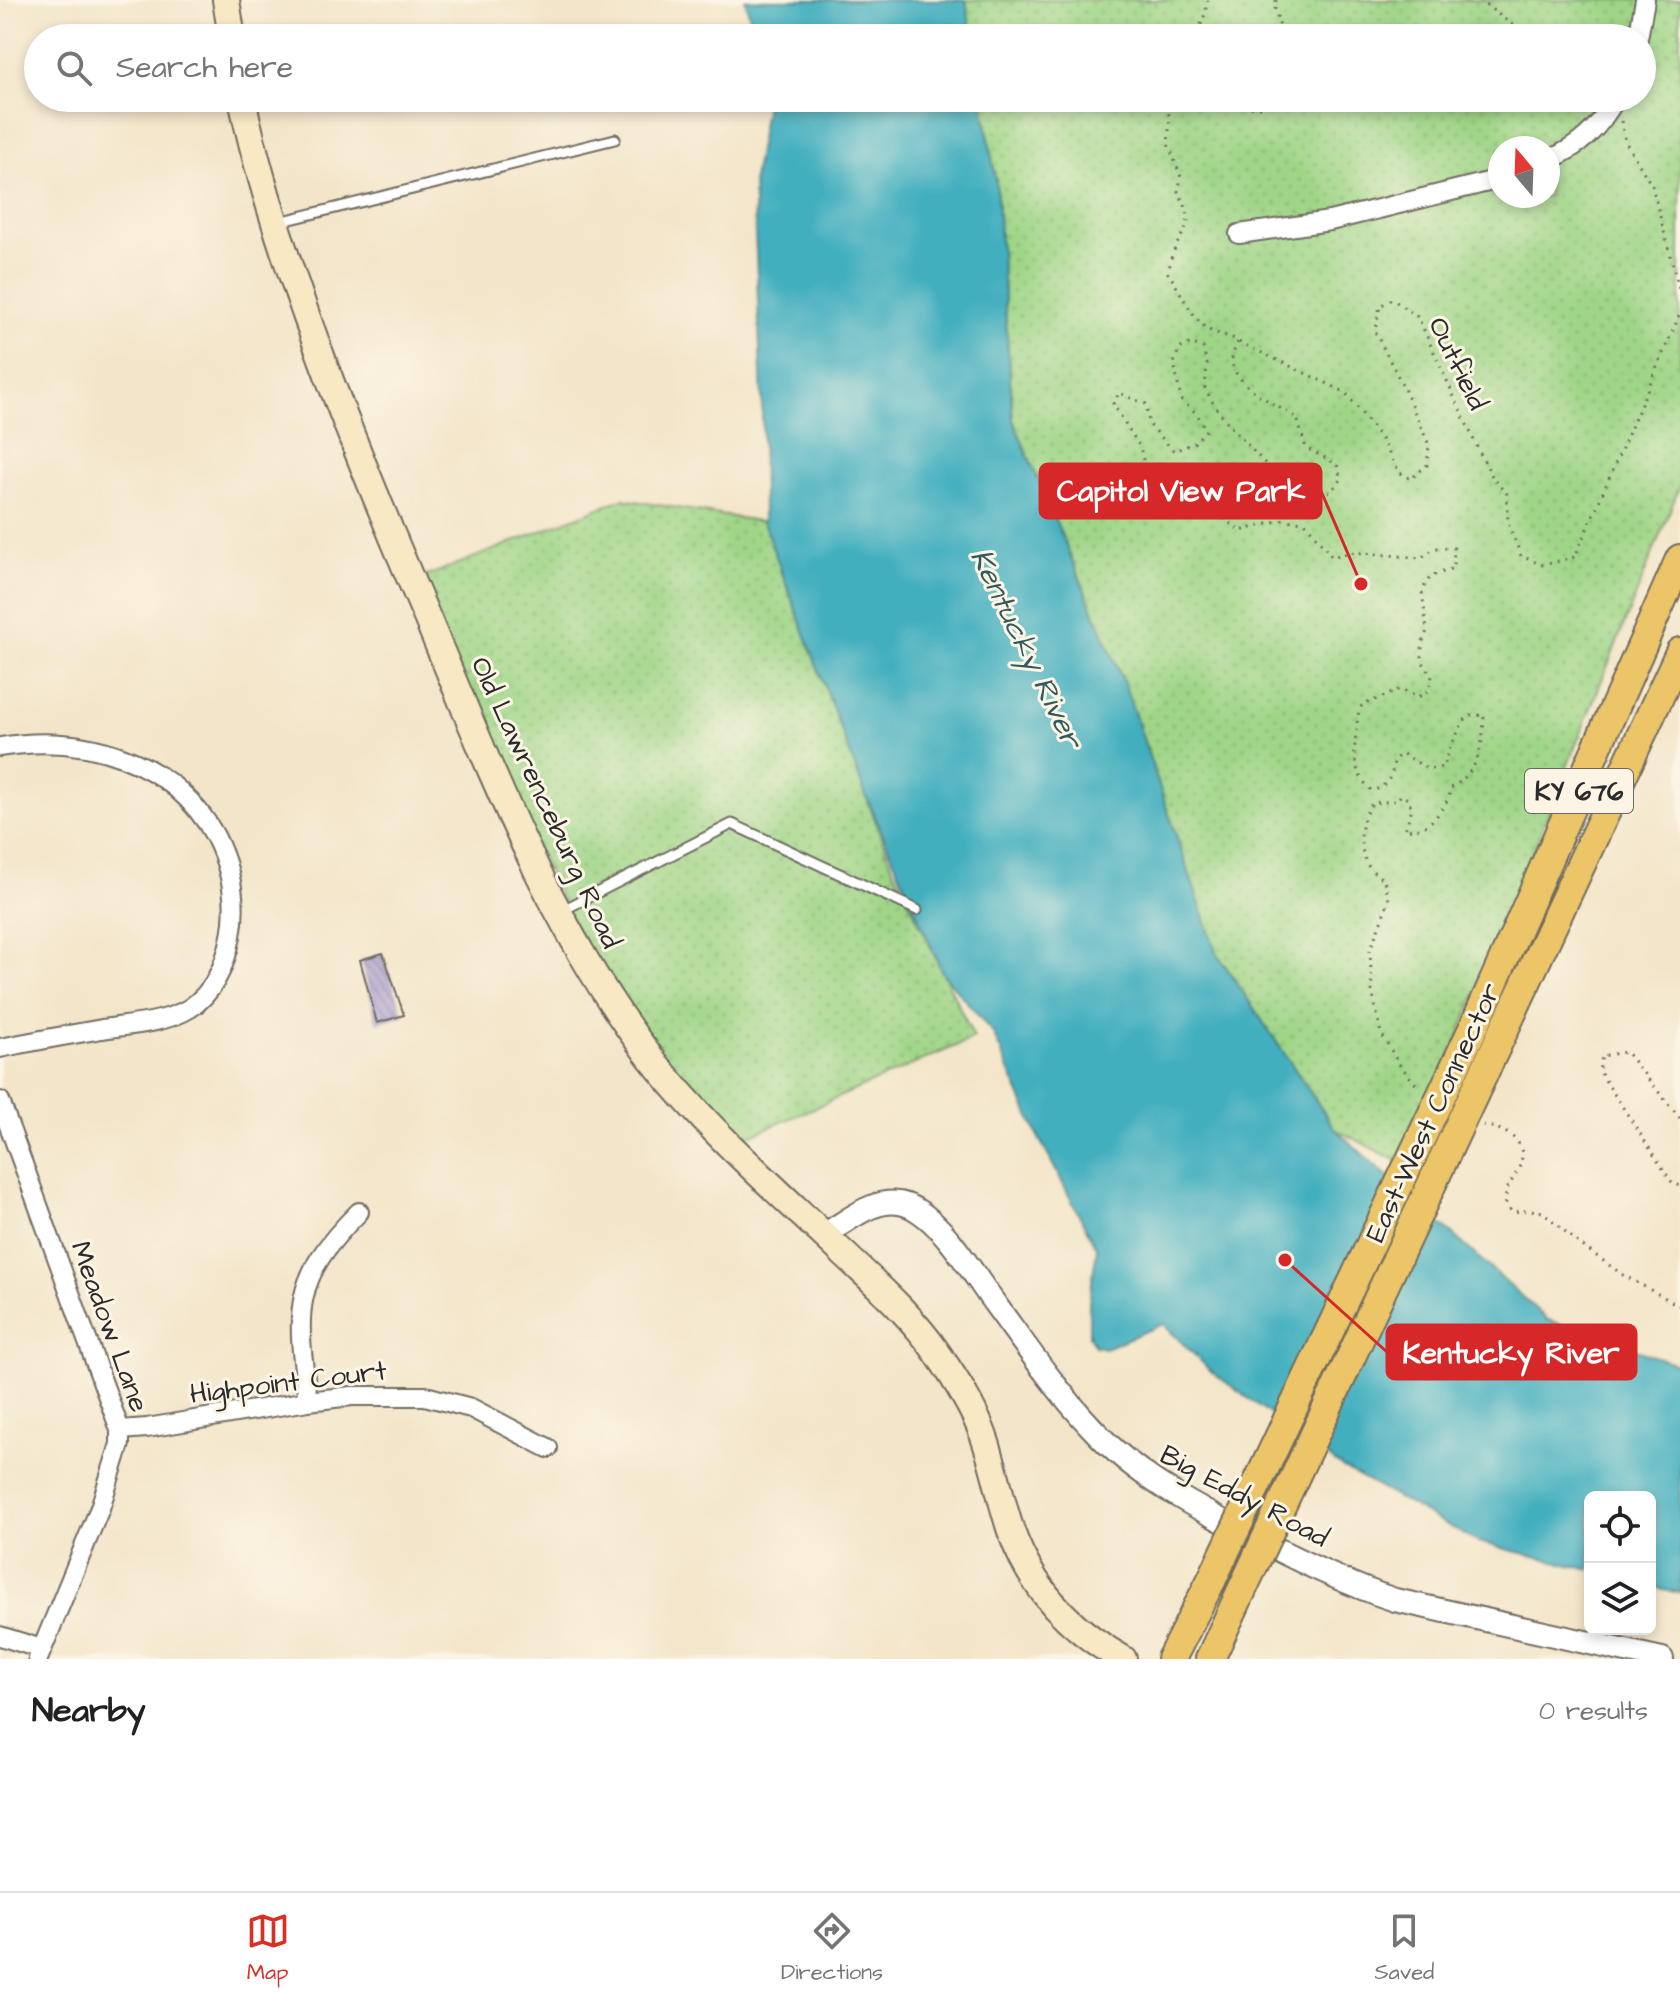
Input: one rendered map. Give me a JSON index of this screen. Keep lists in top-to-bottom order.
{
  "streets": {
    "main road": ["KY 676", "Old Lawrenceburg Road", "East-West Connector"],
    "street": ["Meadow Lane", "Highpoint Court", "Big Eddy Road"],
    "path": ["Outfield"]
  },
  "crossings": [
    ["Old Lawrenceburg Road", "Big Eddy Road"],
    ["Meadow Lane", "Highpoint Court"]
  ],
  "water": ["Kentucky River"],
  "places": ["Capitol View Park", "Kentucky River"],
  "north": "top",
  "page": {
    "search": "Search here",
    "heading": ["Nearby", "0 results"],
    "nav": ["Map", "Directions", "Saved"]
  }
}
